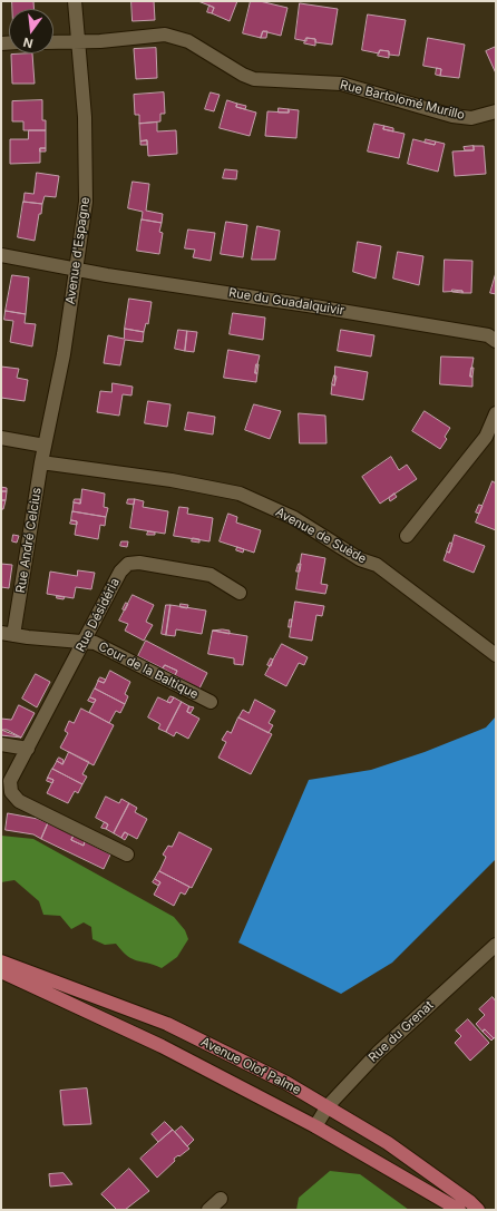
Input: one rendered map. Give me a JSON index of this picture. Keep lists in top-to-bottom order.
{
  "streets": {
    "main road": ["Avenue Olof Palme"],
    "street": [
      "Rue Bartolomé Murillo",
      "Avenue d'Espagne",
      "Rue du Guadalquivir",
      "Avenue de Suède",
      "Rue André Celcius",
      "Rue Désidéria",
      "Cour de la Baltique",
      "Rue du Grenat"
    ]
  },
  "crossings": [
    ["Rue Bartolomé Murillo", "Avenue d'Espagne"],
    ["Avenue d'Espagne", "Rue du Guadalquivir"],
    ["Avenue d'Espagne", "Rue André Celcius"],
    ["Avenue de Suède", "Rue André Celcius"],
    ["Rue André Celcius", "Cour de la Baltique"],
    ["Rue Désidéria", "Cour de la Baltique"],
    ["Rue du Grenat", "Avenue Olof Palme"]
  ],
  "north": "bottom"
}
